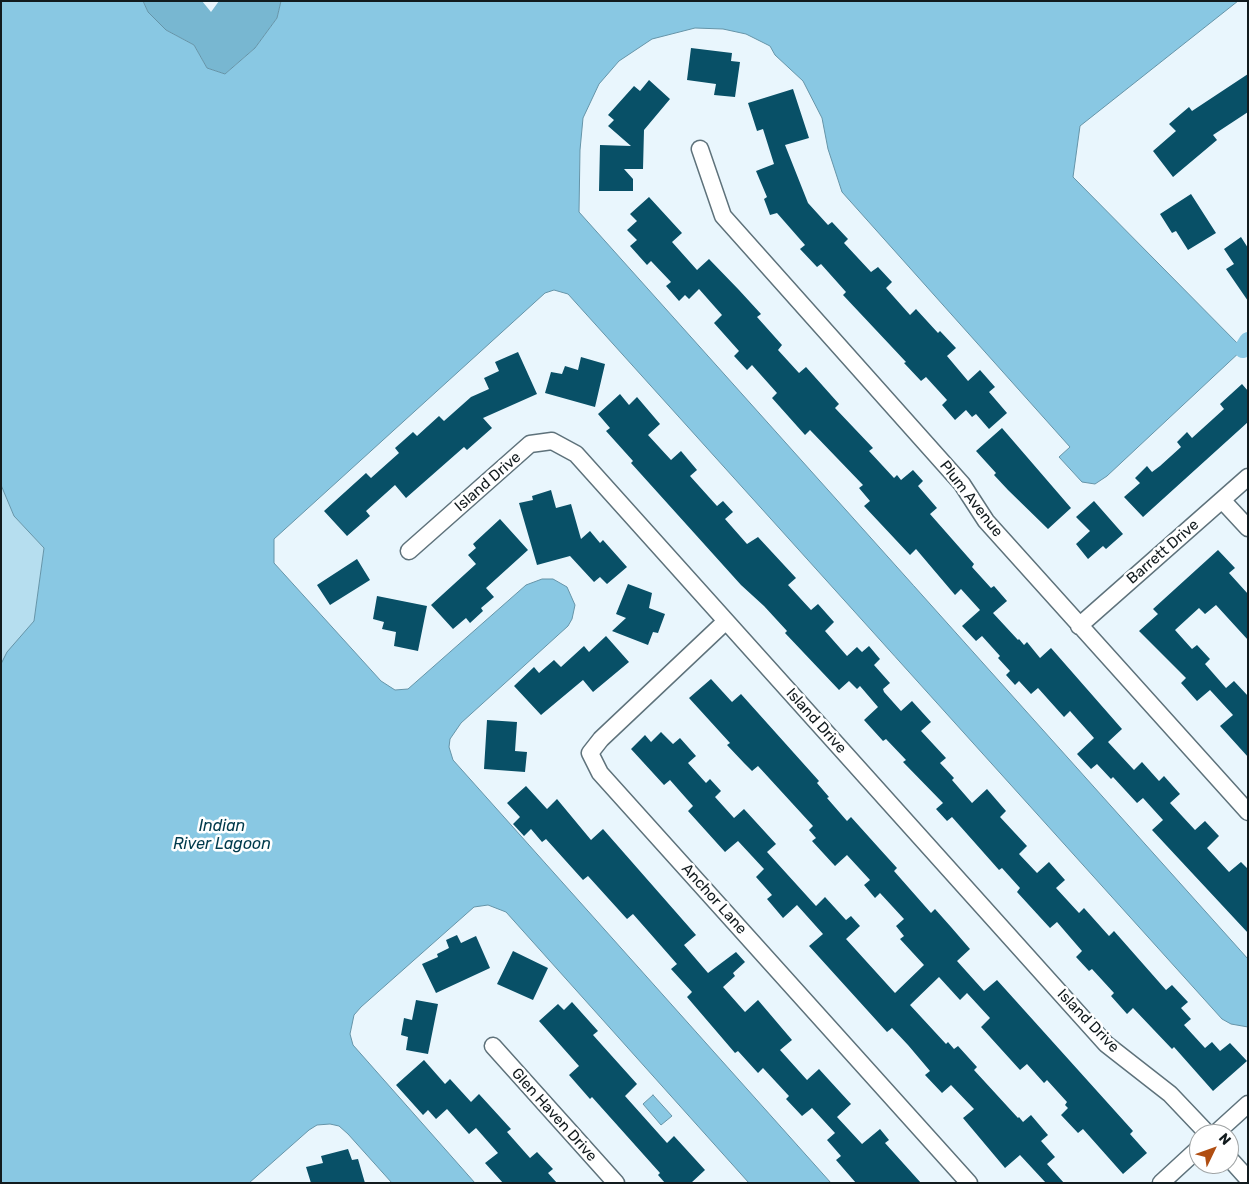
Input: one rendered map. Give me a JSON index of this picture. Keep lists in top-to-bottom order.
{
  "streets": {
    "street": [
      "Island Drive",
      "Plum Avenue",
      "Barrett Drive",
      "Anchor Lane",
      "Glen Haven Drive"
    ]
  },
  "crossings": [
    ["Island Drive", "Anchor Lane"],
    ["Plum Avenue", "Barrett Drive"]
  ],
  "water": ["Indian River Lagoon"],
  "north": "top right"
}
